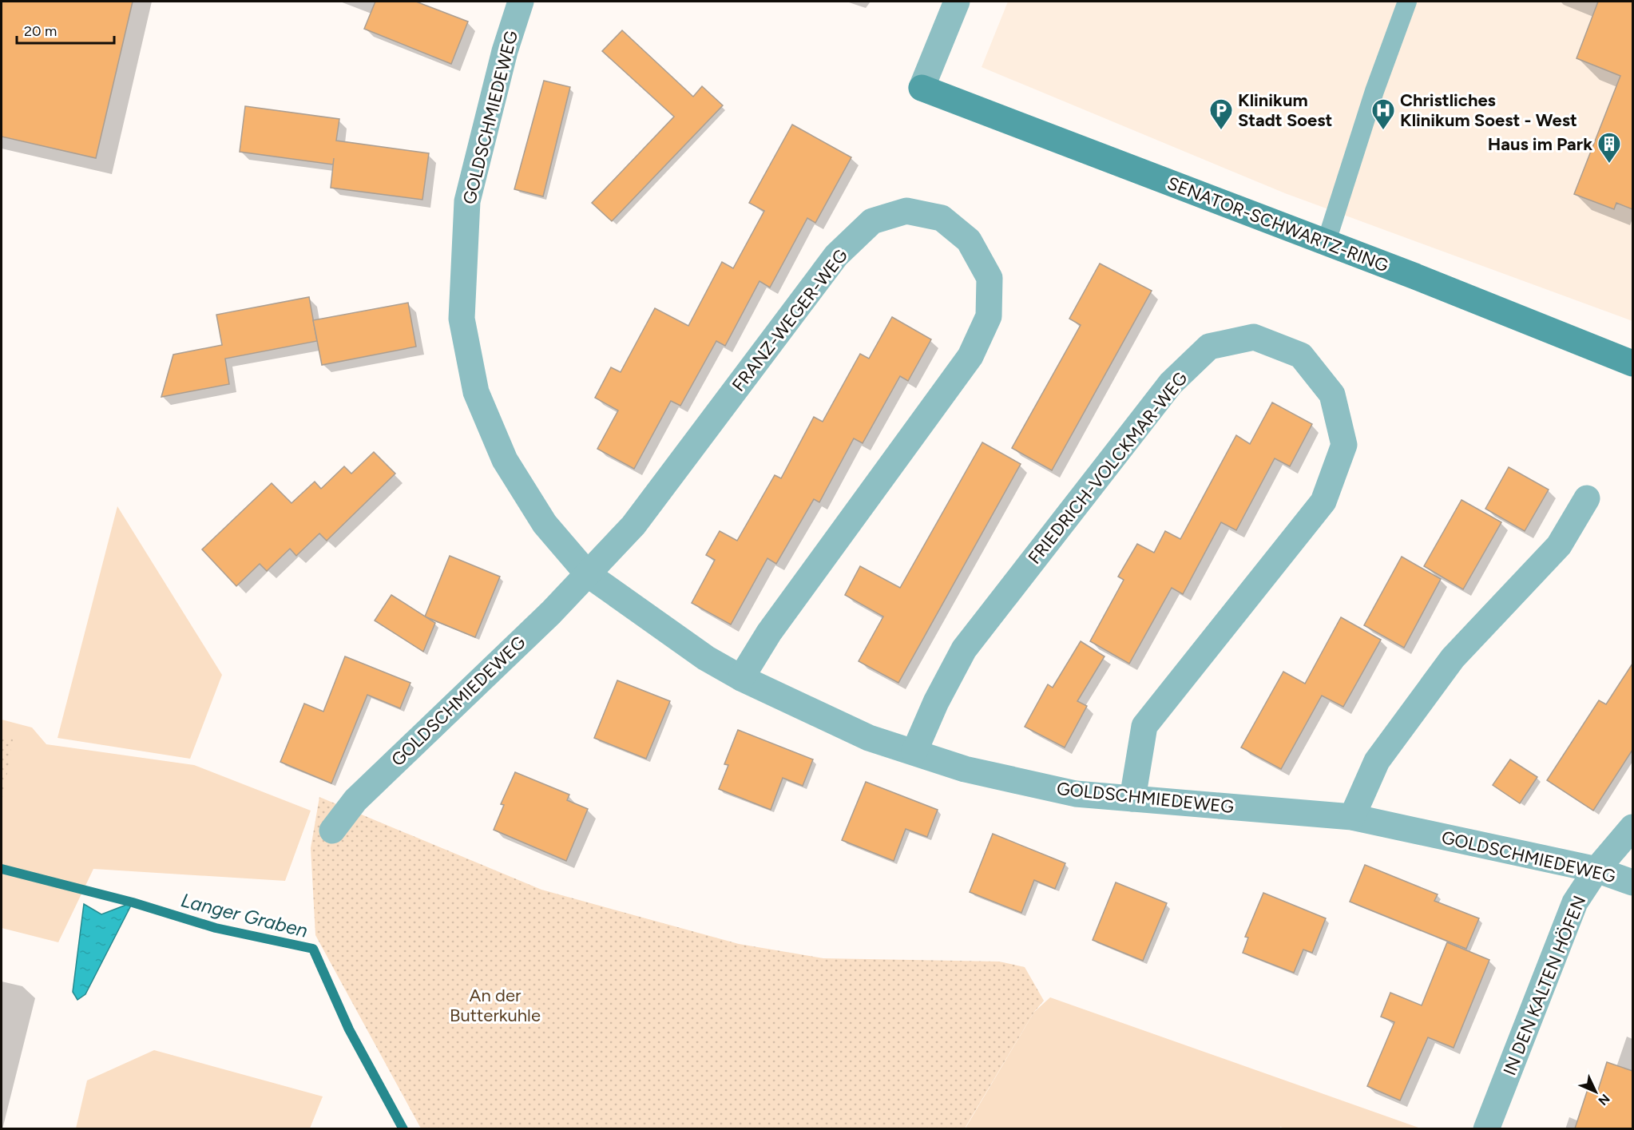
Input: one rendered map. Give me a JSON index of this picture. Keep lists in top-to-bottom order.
{
  "streets": {
    "main road": ["SENATOR-SCHWARTZ-RING"],
    "street": [
      "GOLDSCHMIEDEWEG",
      "FRANZ-WEGER-WEG",
      "FRIEDRICH-VOLCKMAR-WEG",
      "IN DEN KALTEN HÖFEN"
    ]
  },
  "crossings": [
    ["GOLDSCHMIEDEWEG", "FRANZ-WEGER-WEG"],
    ["GOLDSCHMIEDEWEG", "FRIEDRICH-VOLCKMAR-WEG"],
    ["GOLDSCHMIEDEWEG", "IN DEN KALTEN HÖFEN"]
  ],
  "water": ["Langer Graben"],
  "parks": ["An der Butterkuhle"],
  "places": {
    "parking": ["Klinikum Stadt Soest"],
    "hospital": ["Christliches Klinikum Soest - West"],
    "building": ["Haus im Park"]
  },
  "scale_bar": "20 m",
  "north": "bottom right"
}
